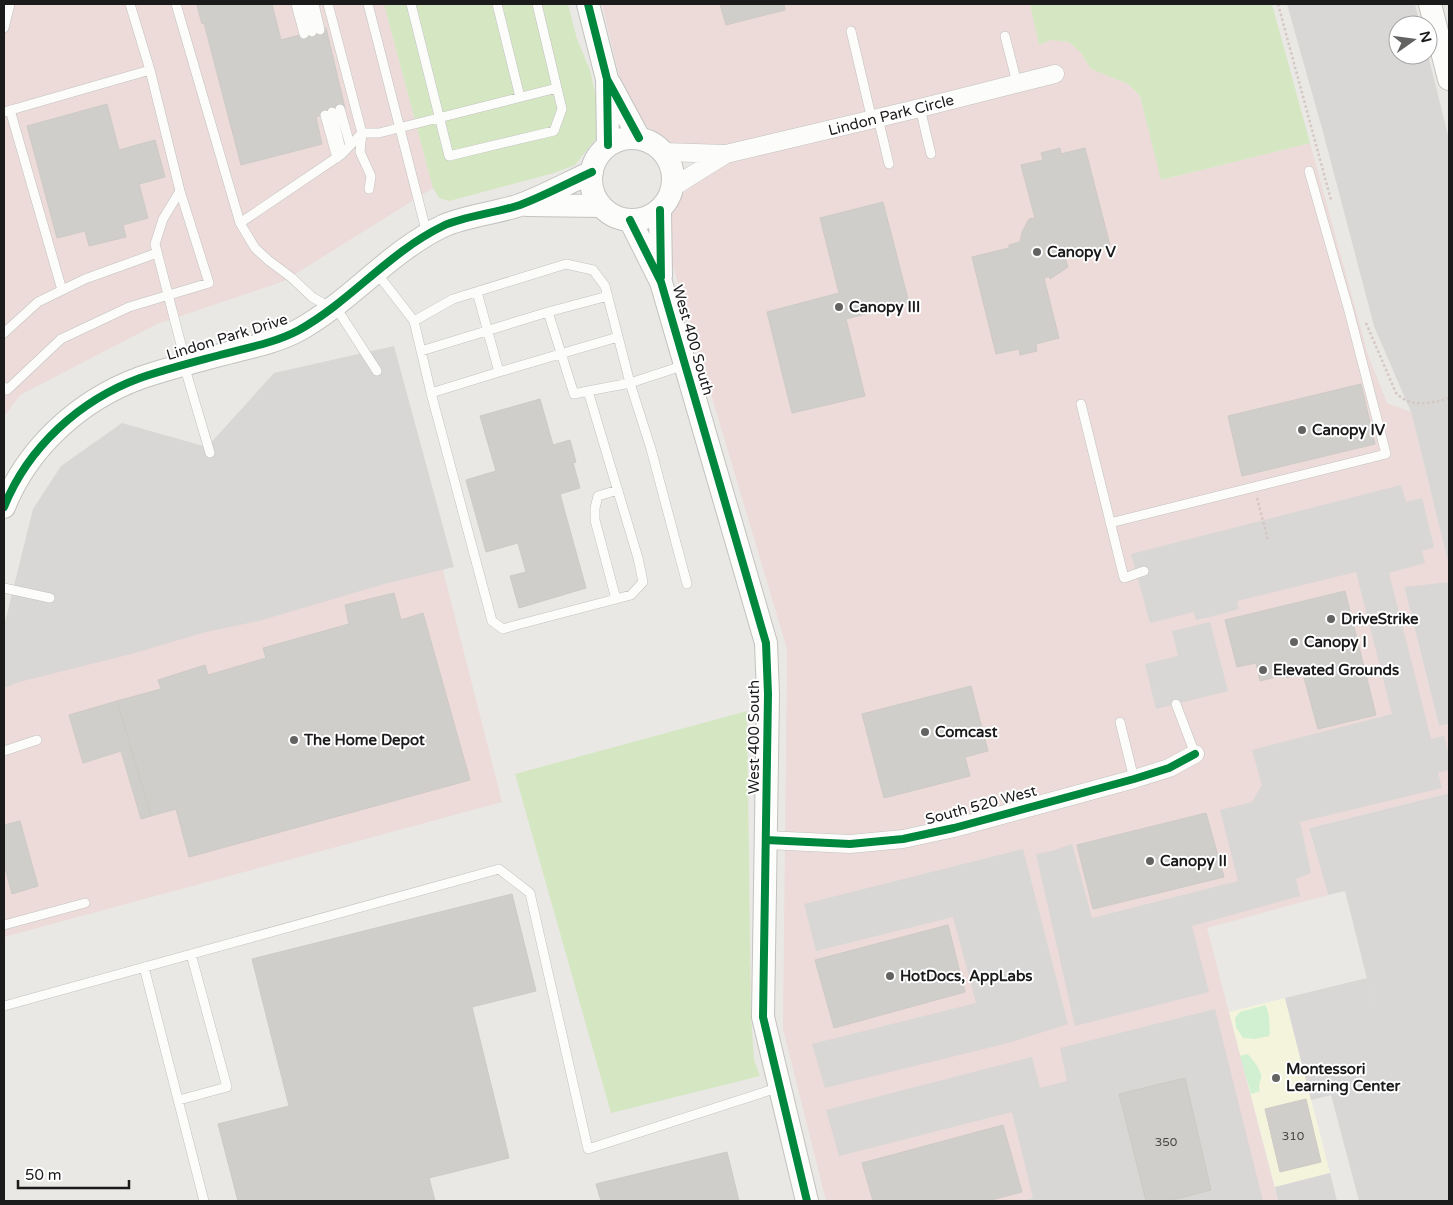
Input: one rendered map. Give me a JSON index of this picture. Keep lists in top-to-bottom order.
{
  "streets": {
    "street": [
      "Lindon Park Circle",
      "Lindon Park Drive",
      "West 400 South",
      "South 520 West"
    ]
  },
  "crossings": [
    ["Lindon Park Drive", "West 400 South"],
    ["West 400 South", "South 520 West"]
  ],
  "places": [
    "Canopy V",
    "Canopy III",
    "Canopy IV",
    "DriveStrike",
    "Canopy I",
    "Elevated Grounds",
    "Comcast",
    "The Home Depot",
    "Canopy II",
    "HotDocs, AppLabs",
    "Montessori Learning Center"
  ],
  "house_numbers": ["310", "350"],
  "scale_bar": "50 m",
  "north": "right"
}
